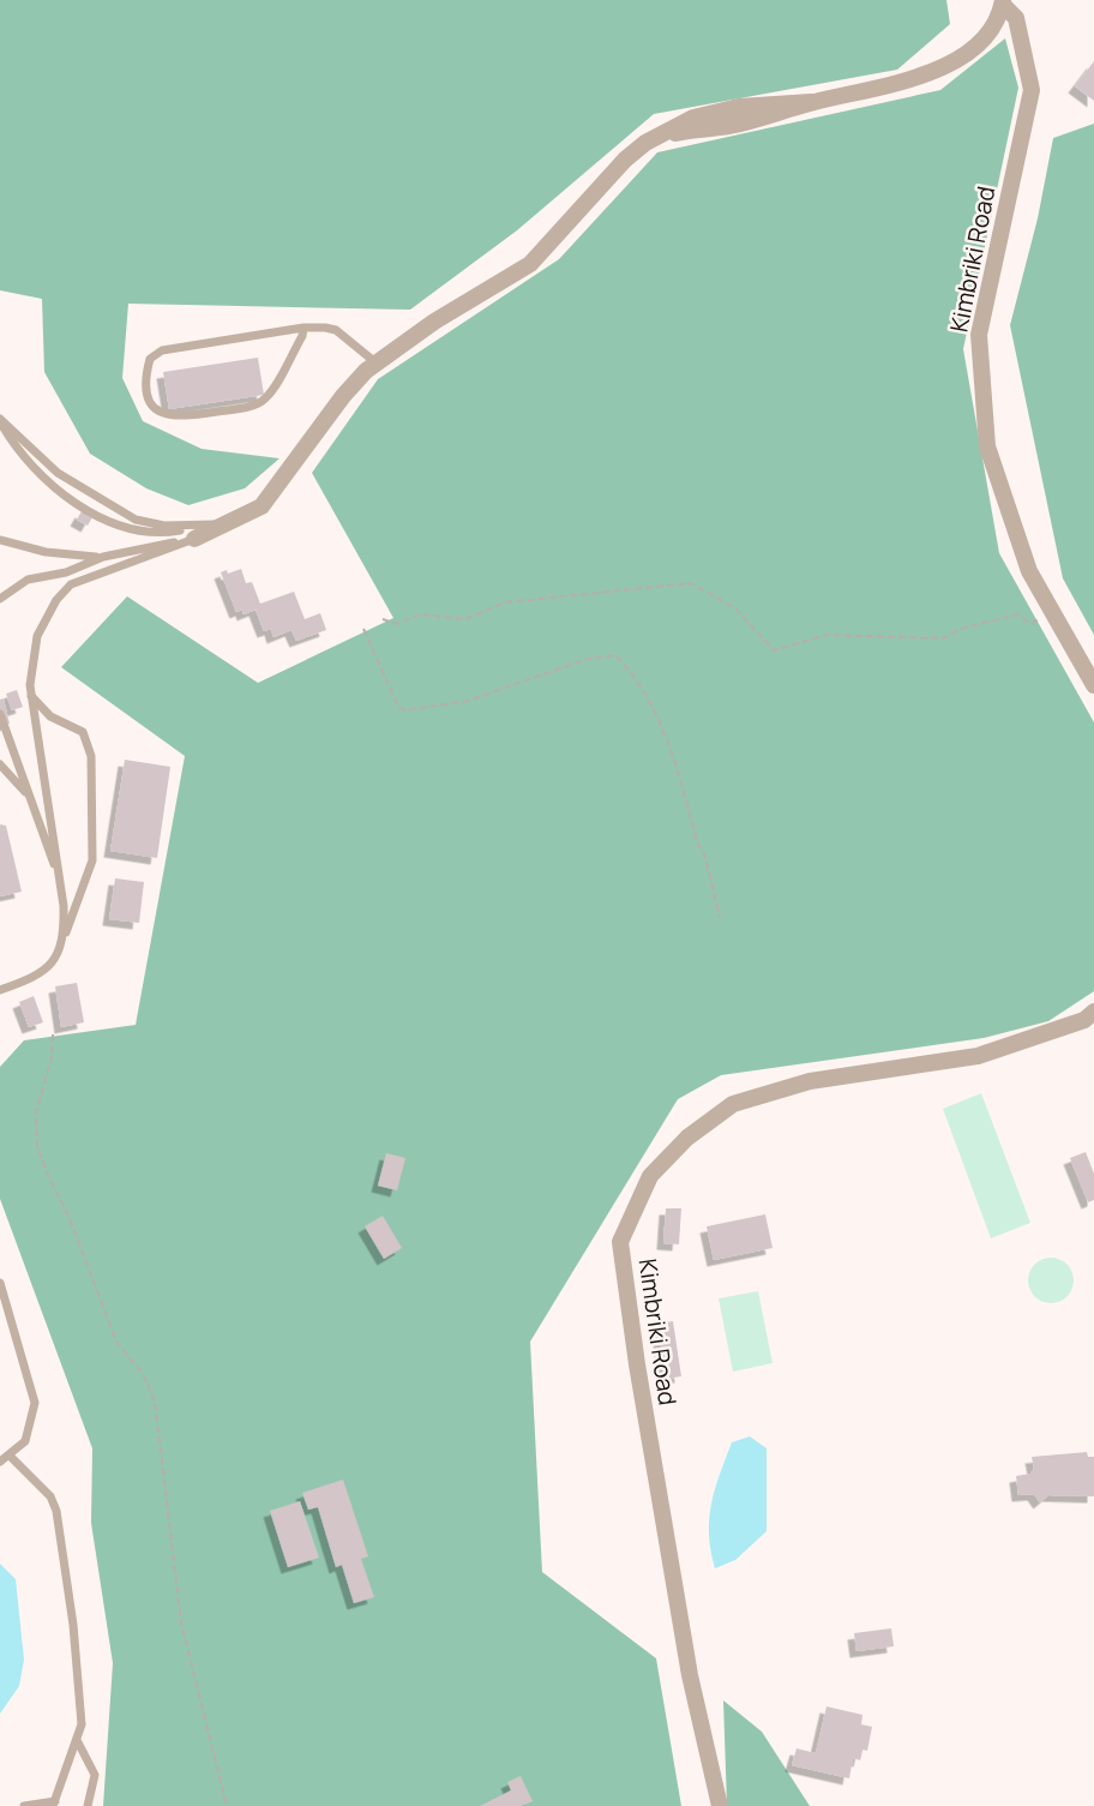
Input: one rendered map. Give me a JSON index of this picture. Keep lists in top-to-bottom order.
{
  "streets": {
    "street": ["Kimbriki Road"]
  }
}
